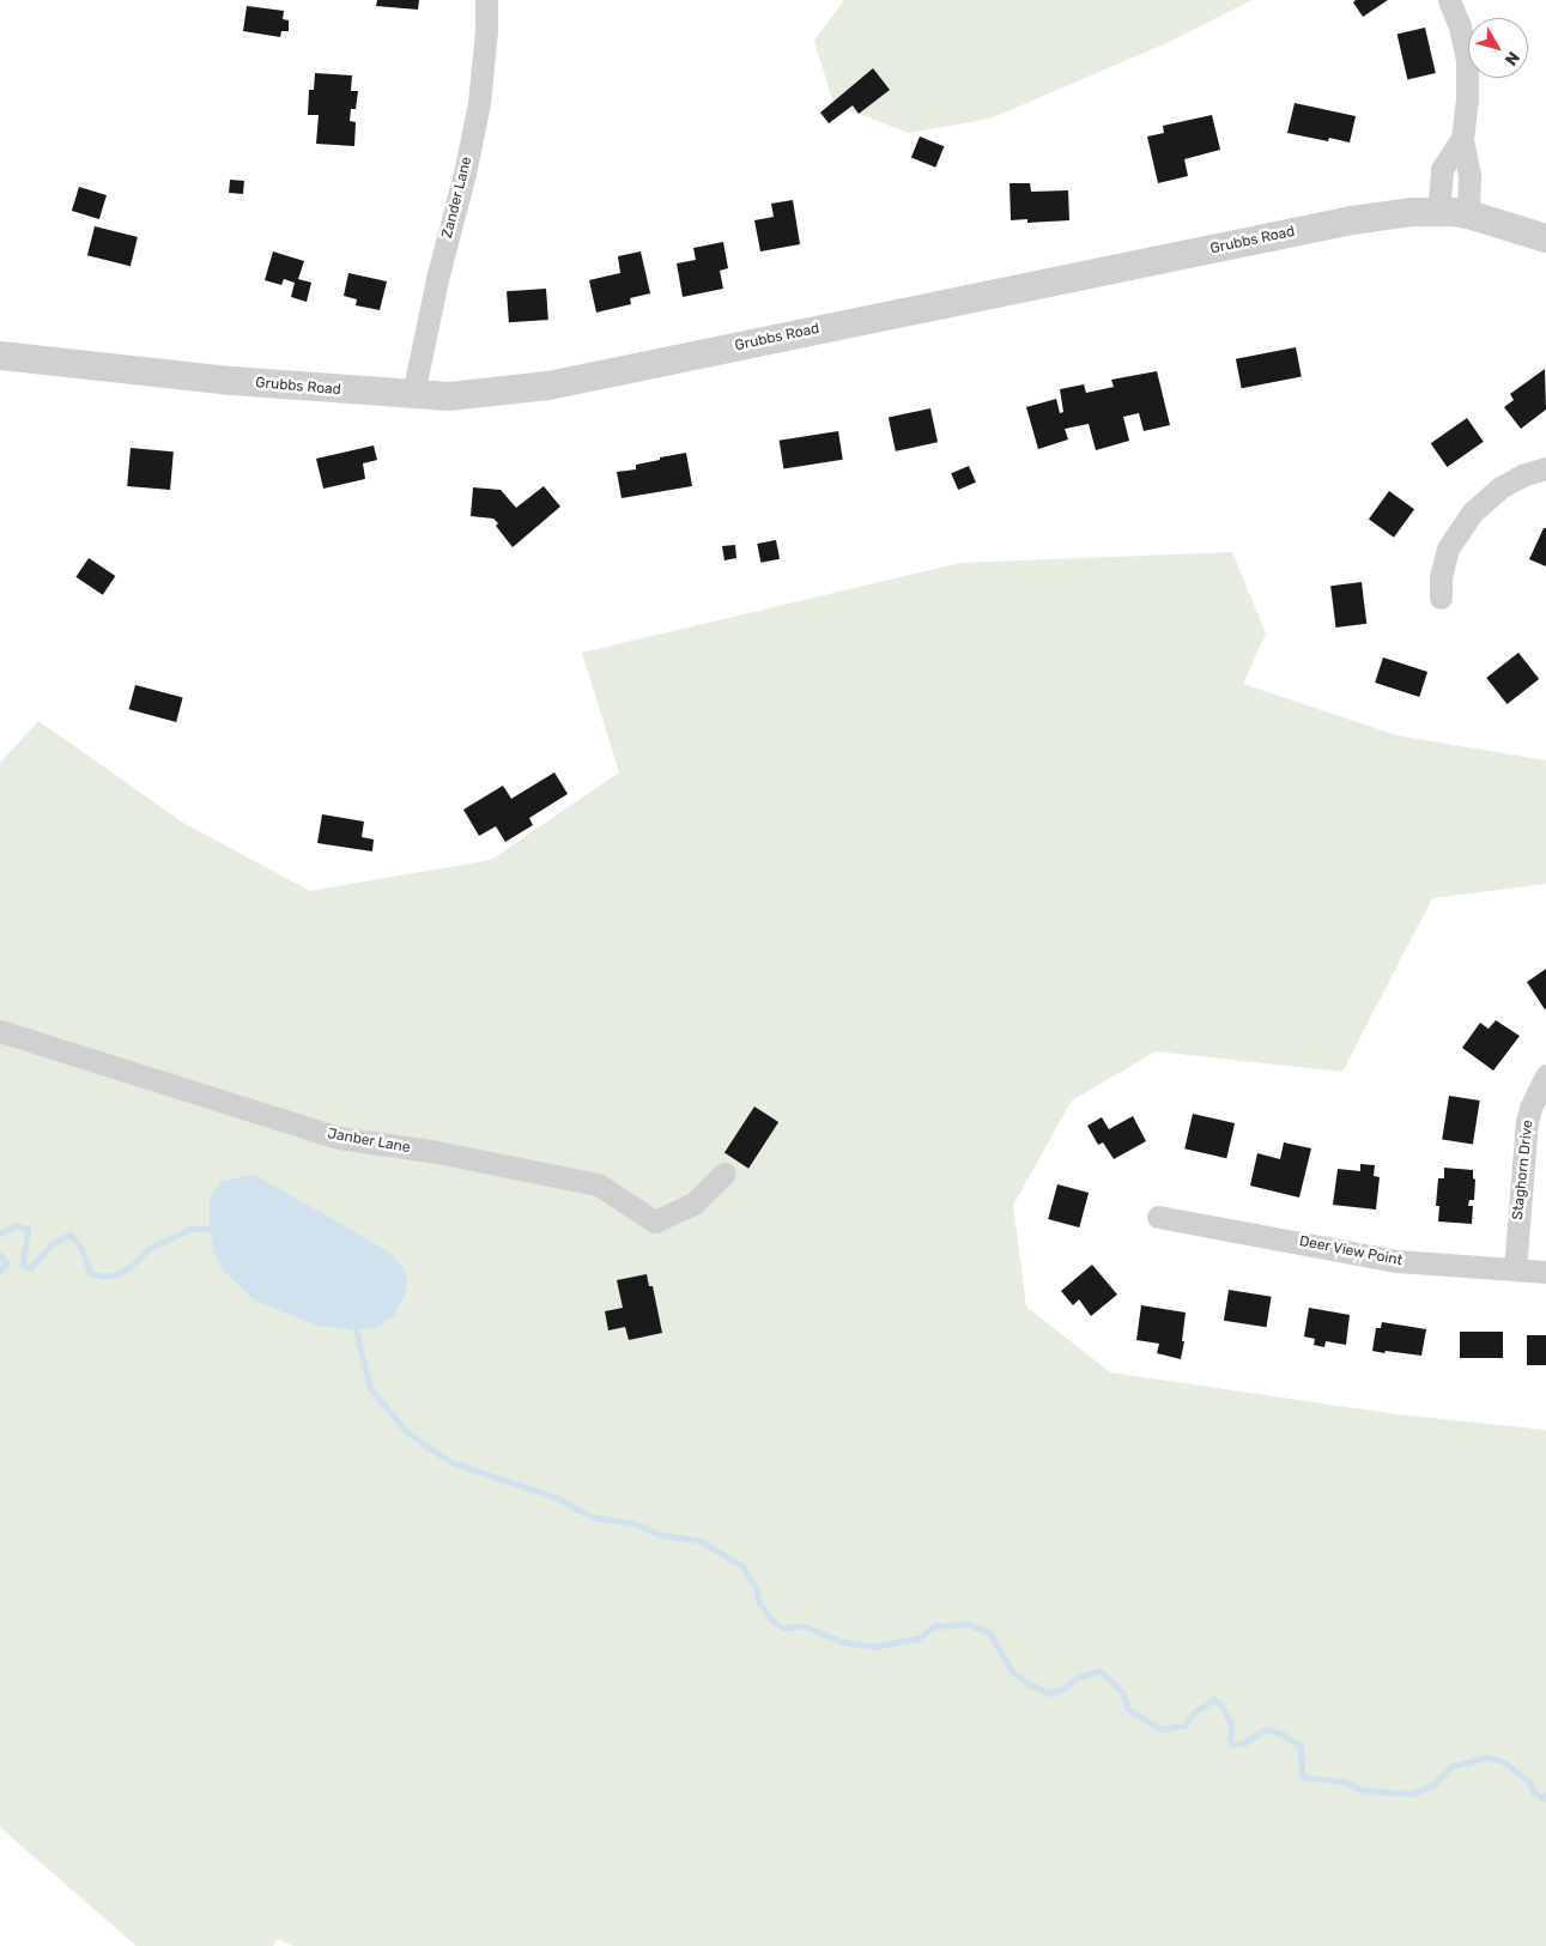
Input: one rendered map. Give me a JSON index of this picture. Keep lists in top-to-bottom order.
{
  "streets": {
    "street": [
      "Zander Lane",
      "Grubbs Road",
      "Janber Lane",
      "Staghorn Drive",
      "Deer View Point"
    ]
  },
  "crossings": [
    ["Zander Lane", "Grubbs Road"],
    ["Staghorn Drive", "Deer View Point"]
  ],
  "north": "bottom right"
}
